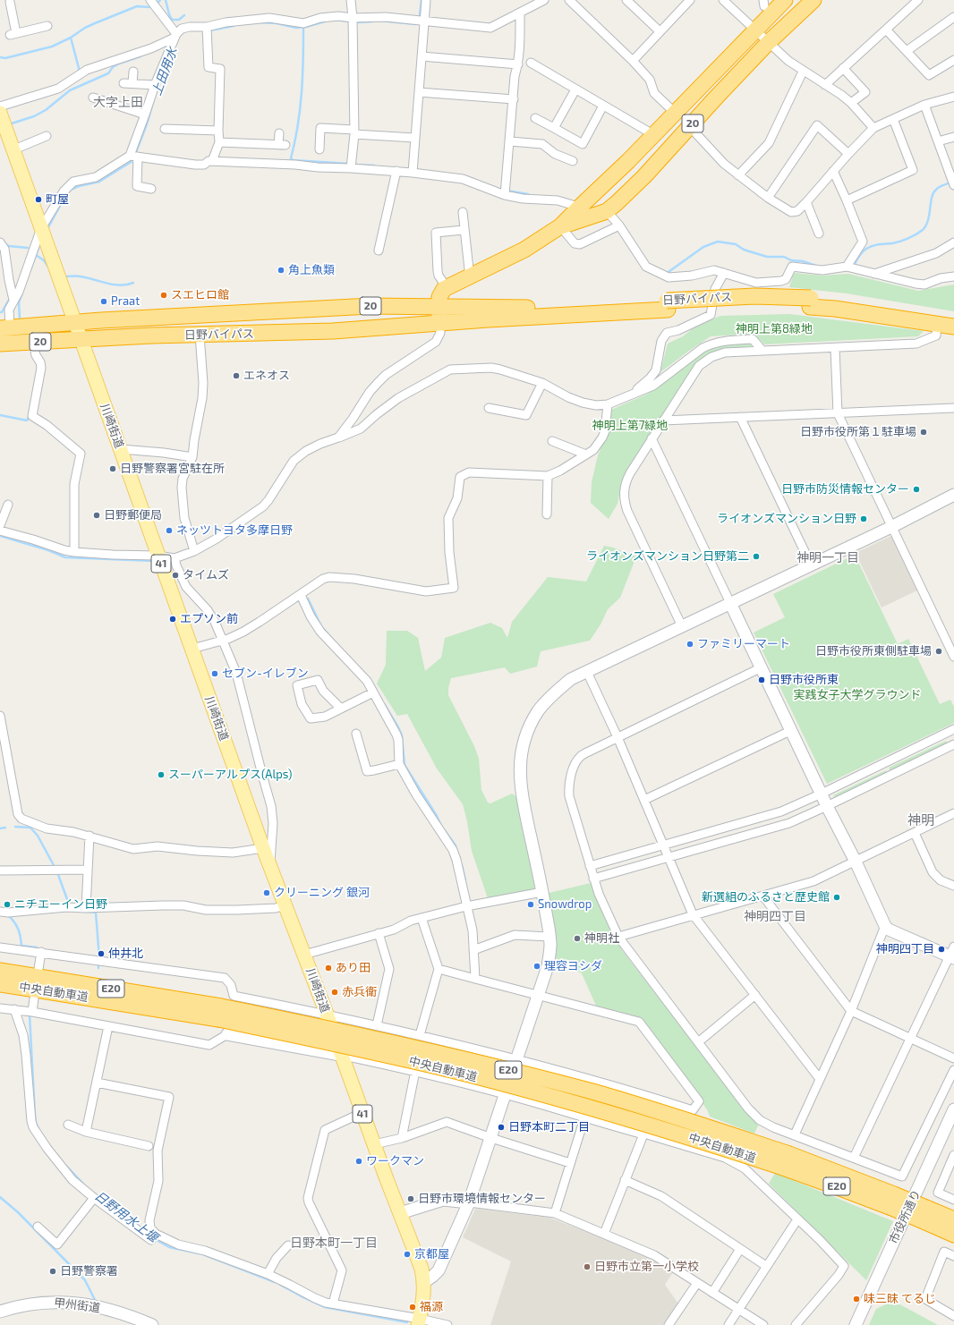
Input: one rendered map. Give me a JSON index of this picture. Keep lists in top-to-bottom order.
{
  "streets": {
    "highway": [
      "20",
      "日野バイパス",
      "E20",
      "中央自動車道"
    ],
    "main road": ["川崎街道", "41"],
    "street": ["市役所通り", "甲州街道"]
  },
  "crossings": [
    ["日野バイパス", "川崎街道"]
  ],
  "districts": [
    "大字上田",
    "神明一丁目",
    "神明",
    "神明四丁目",
    "日野本町一丁目"
  ],
  "water": ["上田用水", "日野用水上堰"],
  "parks": ["神明上第8緑地", "神明上第7緑地", "実践女子大学グラウンド"],
  "places": [
    "町屋",
    "角上魚類",
    "スエヒロ館",
    "Praat",
    "エネオス",
    "日野市役所第１駐車場",
    "日野警察署宮駐在所",
    "日野市防災情報センター",
    "日野郵便局",
    "ライオンズマンション日野",
    "ネッツトヨタ多摩日野",
    "ライオンズマンション日野第二",
    "タイムズ",
    "エプソン前",
    "ファミリーマート",
    "日野市役所東側駐車場",
    "セブン-イレブン",
    "日野市役所東",
    "スーパーアルプス(Alps)",
    "クリーニング 銀河",
    "新選組のふるさと歴史館",
    "ニチエーイン日野",
    "Snowdrop",
    "神明社",
    "神明四丁目",
    "仲井北",
    "理容ヨシダ",
    "あり田",
    "赤兵衛",
    "日野本町二丁目",
    "ワークマン",
    "日野市環境情報センター",
    "京都屋",
    "日野市立第一小学校",
    "日野警察署",
    "味三昧 てるじ",
    "福源"
  ]
}
